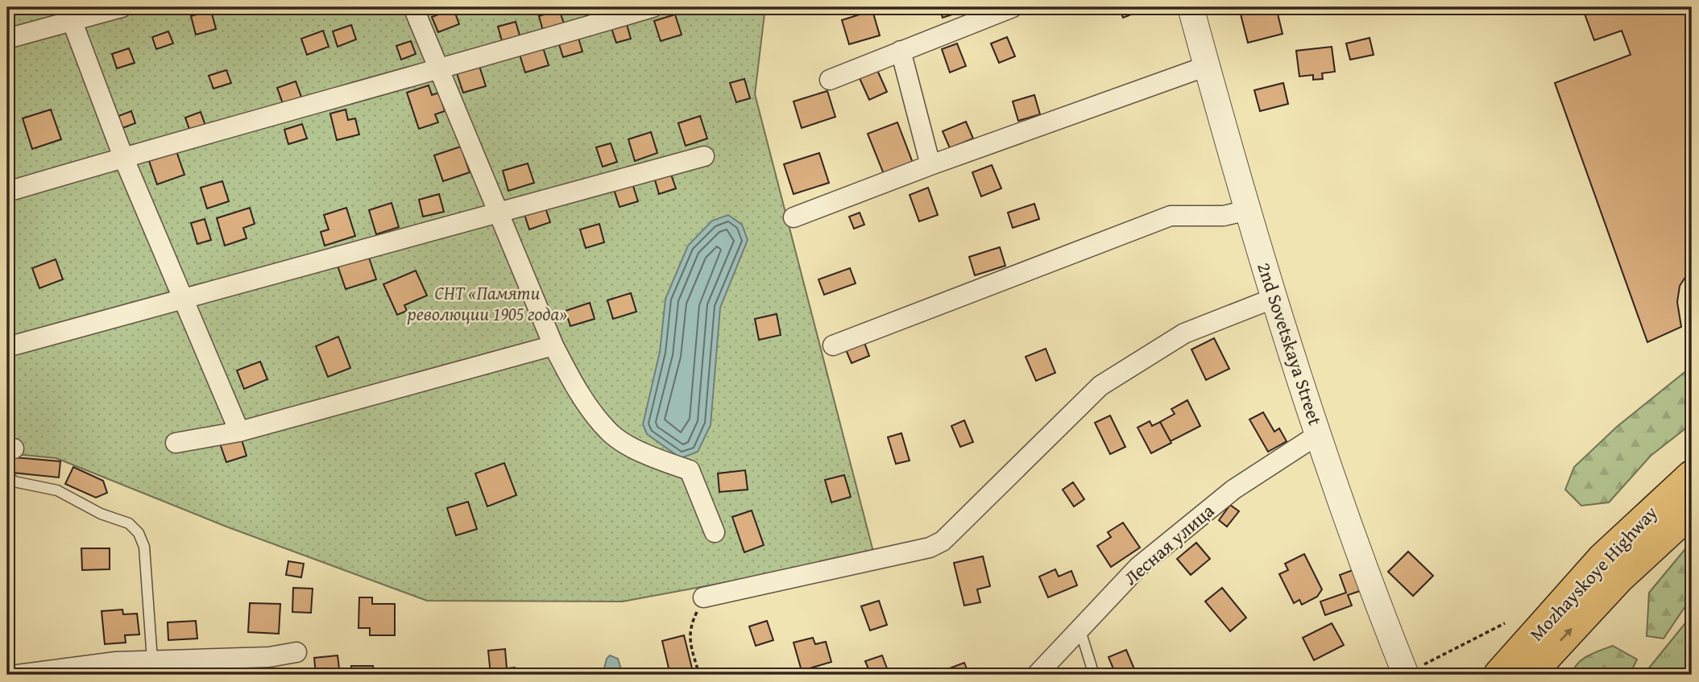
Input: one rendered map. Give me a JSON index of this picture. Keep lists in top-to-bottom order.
{
  "streets": {
    "main road": ["Mozhayskoye Highway"],
    "street": ["2nd Sovetskaya Street", "Лесная улица"]
  },
  "crossings": [
    ["2nd Sovetskaya Street", "Лесная улица"]
  ],
  "parks": ["СНТ «Памяти революции 1905 года»"]
}
